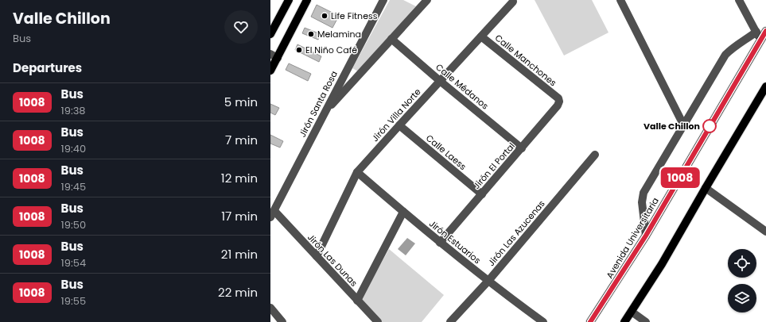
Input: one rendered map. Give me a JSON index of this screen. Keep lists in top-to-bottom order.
{
  "streets": {
    "main road": ["Avenida Universitaria"],
    "street": [
      "Calle Manchones",
      "Calle Médanos",
      "Jirón Santa Rosa",
      "Jirón Villa Norte",
      "Calle Laess",
      "Jirón El Portal",
      "Jirón Las Azucenas",
      "Jirón Estuarios",
      "Jirón Las Dunas"
    ]
  },
  "crossings": [
    ["Calle Manchones", "Jirón Villa Norte"],
    ["Calle Manchones", "Jirón El Portal"],
    ["Calle Médanos", "Jirón Villa Norte"],
    ["Calle Médanos", "Jirón El Portal"],
    ["Jirón Santa Rosa", "Jirón Las Dunas"],
    ["Jirón Villa Norte", "Calle Laess"],
    ["Jirón Villa Norte", "Jirón Estuarios"],
    ["Jirón Villa Norte", "Jirón Las Dunas"],
    ["Calle Laess", "Jirón El Portal"],
    ["Jirón El Portal", "Jirón Estuarios"],
    ["Jirón Las Azucenas", "Jirón Estuarios"]
  ],
  "places": [
    "Life Fitness",
    "Melamina",
    "El Niño Café",
    "Valle Chillon"
  ],
  "lines": ["bus line 1008"],
  "page": {
    "heading": [
      ["Valle Chillon", "Bus"],
      "Departures"
    ],
    "on_map": "1008",
    "list": [
      {
        "mark": "1008",
        "name": "Bus",
        "note": "19:38",
        "value": "5 min"
      },
      {
        "mark": "1008",
        "name": "Bus",
        "note": "19:40",
        "value": "7 min"
      },
      {
        "mark": "1008",
        "name": "Bus",
        "note": "19:45",
        "value": "12 min"
      },
      {
        "mark": "1008",
        "name": "Bus",
        "note": "19:50",
        "value": "17 min"
      },
      {
        "mark": "1008",
        "name": "Bus",
        "note": "19:54",
        "value": "21 min"
      },
      {
        "mark": "1008",
        "name": "Bus",
        "note": "19:55",
        "value": "22 min"
      }
    ]
  }
}
